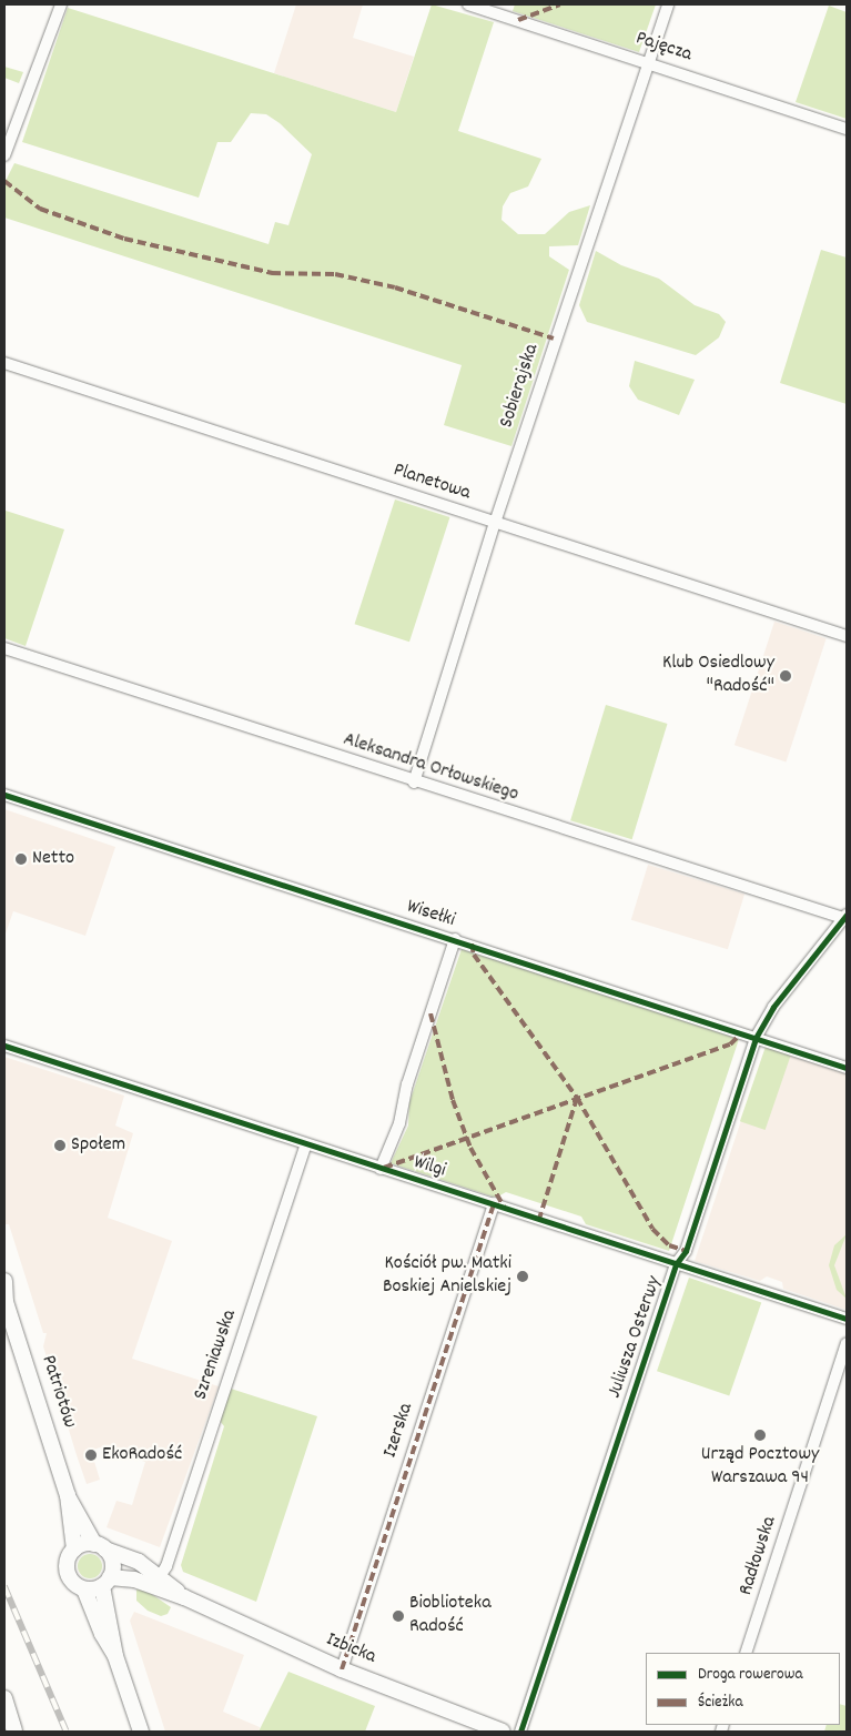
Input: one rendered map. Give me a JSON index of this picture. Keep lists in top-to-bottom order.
{
  "streets": {
    "main road": ["Patriotów", "Izbicka"],
    "street": [
      "Pajęcza",
      "Sobierajska",
      "Planetowa",
      "Aleksandra Orłowskiego",
      "Wisełki",
      "Wilgi",
      "Juliusza Osterwy",
      "Szreniawska",
      "Izerska",
      "Radłowska"
    ]
  },
  "crossings": [
    ["Pajęcza", "Sobierajska"],
    ["Sobierajska", "Planetowa"],
    ["Sobierajska", "Aleksandra Orłowskiego"],
    ["Aleksandra Orłowskiego", "Juliusza Osterwy"],
    ["Wisełki", "Juliusza Osterwy"],
    ["Wilgi", "Juliusza Osterwy"],
    ["Wilgi", "Szreniawska"],
    ["Wilgi", "Izerska"],
    ["Szreniawska", "Izbicka"],
    ["Patriotów", "Izbicka"],
    ["Izerska", "Izbicka"]
  ],
  "places": [
    "Klub Osiedlowy \"Radość\"",
    "Netto",
    "Społem",
    "Kościół pw. Matki Boskiej Anielskiej",
    "Urząd Pocztowy Warszawa 94",
    "EkoRadość",
    "Bioblioteka Radość"
  ],
  "legend": ["Droga rowerowa", "Ścieżka"]
}
